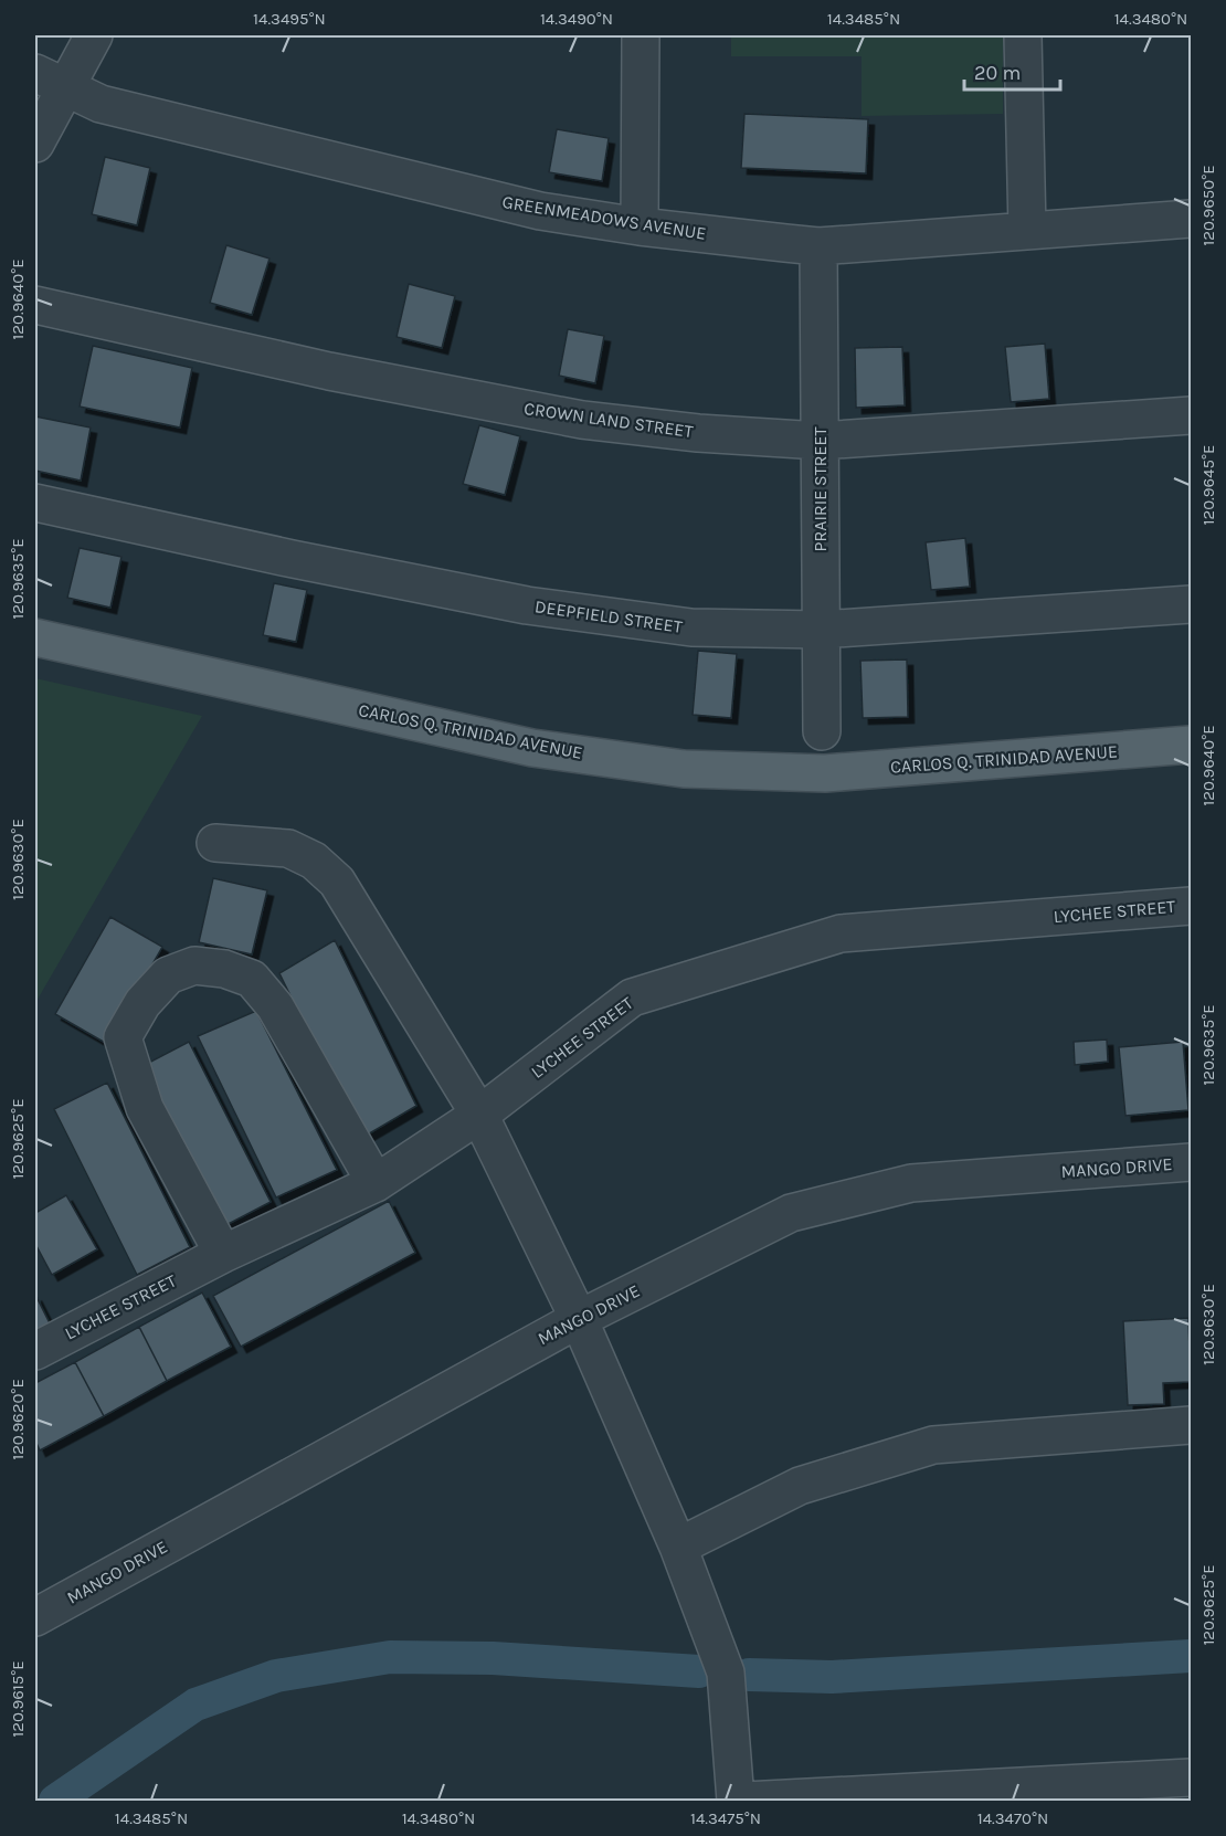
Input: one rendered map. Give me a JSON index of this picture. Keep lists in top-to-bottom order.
{
  "streets": {
    "main road": ["CARLOS Q. TRINIDAD AVENUE"],
    "street": [
      "GREENMEADOWS AVENUE",
      "CROWN LAND STREET",
      "PRAIRIE STREET",
      "DEEPFIELD STREET",
      "LYCHEE STREET",
      "MANGO DRIVE"
    ]
  },
  "crossings": [
    ["GREENMEADOWS AVENUE", "PRAIRIE STREET"],
    ["CROWN LAND STREET", "PRAIRIE STREET"],
    ["PRAIRIE STREET", "DEEPFIELD STREET"]
  ],
  "scale_bar": "20 m",
  "coordinates": [
    "14.3495°N",
    "14.3490°N",
    "14.3485°N",
    "14.3480°N",
    "120.9650°E",
    "120.9640°E",
    "120.9645°E",
    "120.9635°E",
    "120.9630°E",
    "120.9625°E",
    "120.9620°E",
    "120.9615°E",
    "14.3475°N",
    "14.3470°N"
  ]
}
